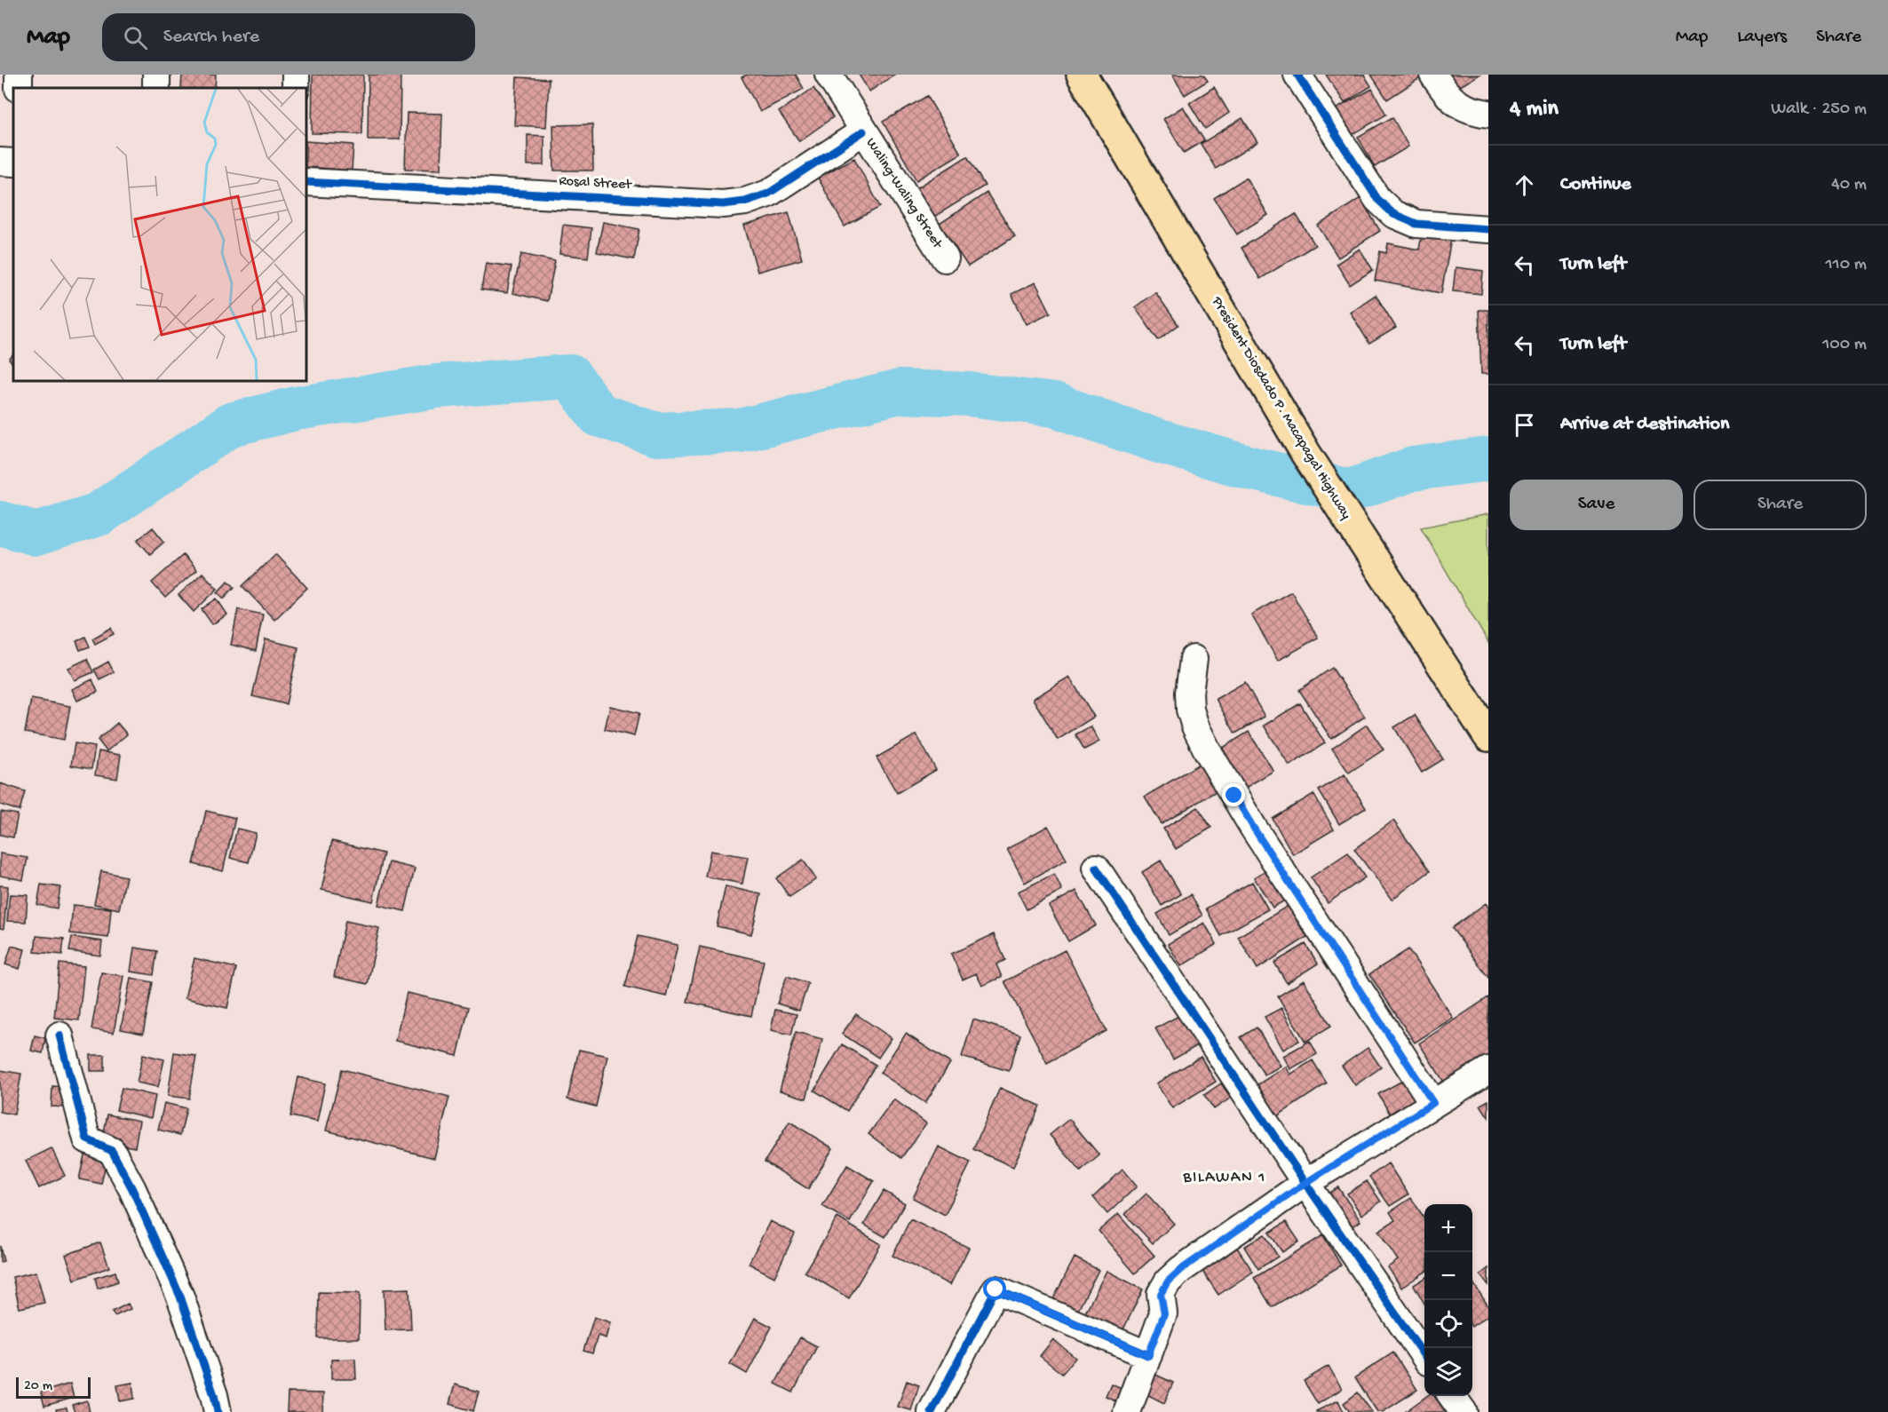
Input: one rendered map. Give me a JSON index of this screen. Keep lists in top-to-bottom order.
{
  "streets": {
    "highway": ["President Diosdado P. Macapagal Highway"],
    "street": ["Rosal Street", "Waling-Waling Street"]
  },
  "crossings": [
    ["Rosal Street", "Waling-Waling Street"]
  ],
  "districts": ["BILAWAN 1"],
  "scale_bar": "20 m",
  "page": {
    "header": "Map",
    "search": "Search here",
    "nav": ["Map", "Layers", "Share"],
    "heading": ["4 min", "Walk · 250 m"],
    "list": [
      ["Continue", "40 m"],
      ["Turn left", "110 m"],
      ["Turn left", "100 m"],
      "Arrive at destination"
    ],
    "buttons": ["Save", "Share"],
    "map_buttons": ["+", "−"],
    "scale": "20 m"
  }
}
